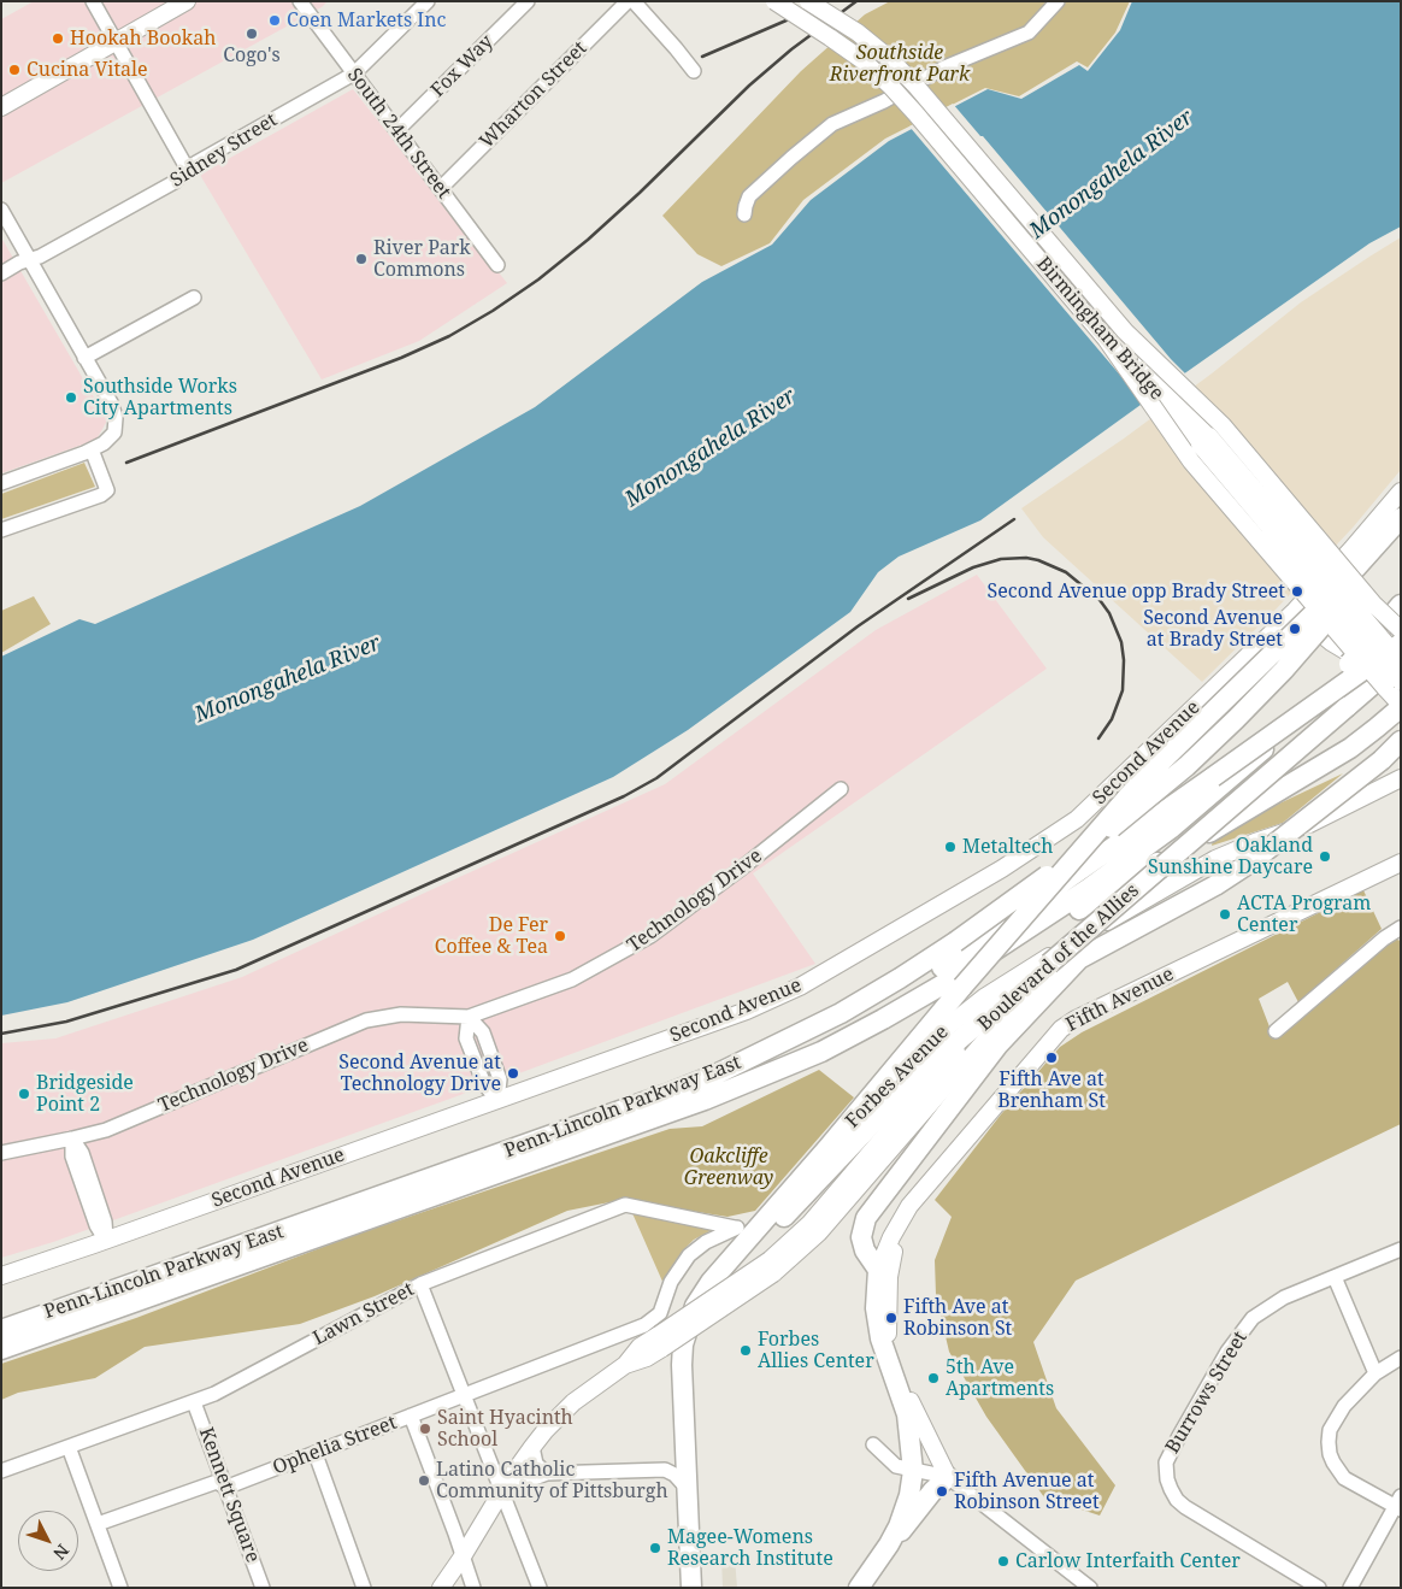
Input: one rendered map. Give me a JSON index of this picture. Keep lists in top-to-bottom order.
{
  "streets": {
    "highway": [
      "Boulevard of the Allies",
      "Fifth Avenue",
      "Forbes Avenue",
      "Penn-Lincoln Parkway East"
    ],
    "main road": ["Birmingham Bridge", "Second Avenue"],
    "street": [
      "Fox Way",
      "Wharton Street",
      "South 24th Street",
      "Sidney Street",
      "Technology Drive",
      "Lawn Street",
      "Burrows Street",
      "Ophelia Street",
      "Kennett Square"
    ]
  },
  "crossings": [
    ["Fox Way", "South 24th Street"],
    ["Wharton Street", "South 24th Street"],
    ["South 24th Street", "Sidney Street"],
    ["Birmingham Bridge", "Boulevard of the Allies"],
    ["Lawn Street", "Ophelia Street"],
    ["Lawn Street", "Kennett Square"],
    ["Ophelia Street", "Kennett Square"]
  ],
  "water": ["Monongahela River"],
  "parks": ["Southside Riverfront Park", "Oakcliffe Greenway"],
  "places": [
    "Coen Markets Inc",
    "Cogo's",
    "Hookah Bookah",
    "Cucina Vitale",
    "River Park Commons",
    "Southside Works City Apartments",
    "Second Avenue opp Brady Street",
    "Second Avenue at Brady Street",
    "Metaltech",
    "Oakland Sunshine Daycare",
    "ACTA Program Center",
    "De Fer Coffee & Tea",
    "Fifth Ave at Brenham St",
    "Second Avenue at Technology Drive",
    "Bridgeside Point 2",
    "Fifth Ave at Robinson St",
    "Forbes Allies Center",
    "5th Ave Apartments",
    "Saint Hyacinth School",
    "Latino Catholic Community of Pittsburgh",
    "Fifth Avenue at Robinson Street",
    "Magee-Womens Research Institute",
    "Carlow Interfaith Center"
  ],
  "north": "bottom right"
}
